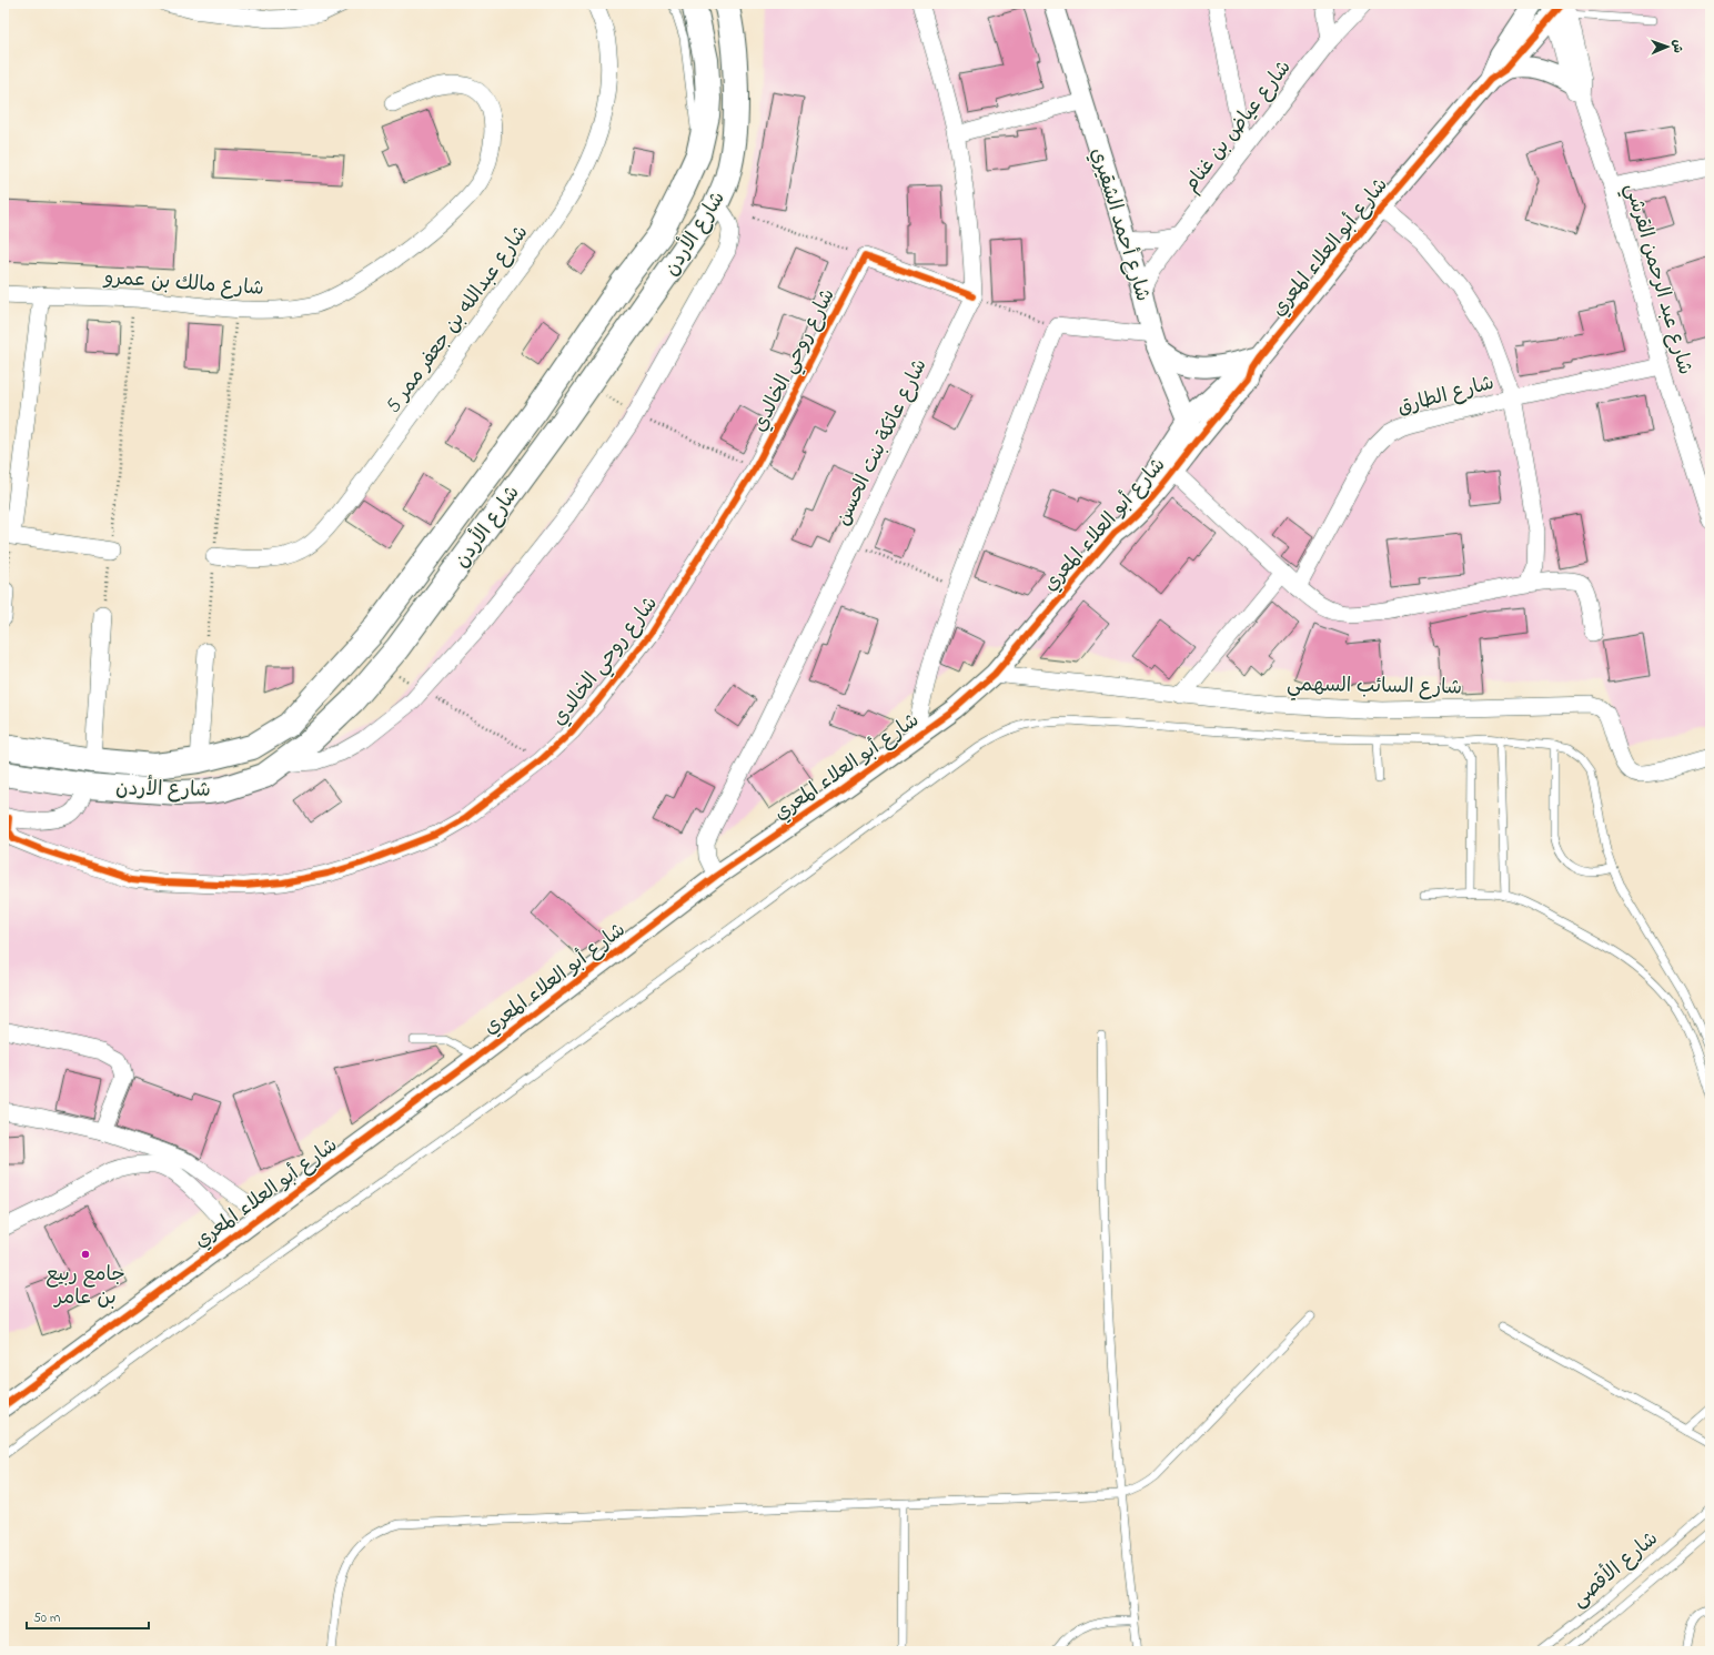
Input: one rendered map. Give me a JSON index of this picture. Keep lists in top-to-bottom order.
{
  "streets": {
    "highway": ["شارع الأردن"],
    "street": [
      "شارع عياض بن غنام",
      "شارع أحمد الشقيري",
      "شارع أبو العلاء المعري",
      "شارع عبد الرحمن القرشي",
      "شارع مالك بن عمرو",
      "شارع عبدالله بن جعفر ممر 5",
      "شارع روحي الخالدي",
      "شارع الطارق",
      "شارع عاتكة بنت الحسن",
      "شارع السائب السهمي"
    ],
    "lane": ["شارع الأقصى"]
  },
  "crossings": [
    ["شارع عياض بن غنام", "شارع أحمد الشقيري"],
    ["شارع أحمد الشقيري", "شارع أبو العلاء المعري"],
    ["شارع أبو العلاء المعري", "شارع عبد الرحمن القرشي"],
    ["شارع أبو العلاء المعري", "شارع عاتكة بنت الحسن"],
    ["شارع أبو العلاء المعري", "شارع السائب السهمي"],
    ["شارع عبد الرحمن القرشي", "شارع الطارق"]
  ],
  "places": ["جامع ربيع بن عامر"],
  "scale_bar": "50 m",
  "north": "right"
}
